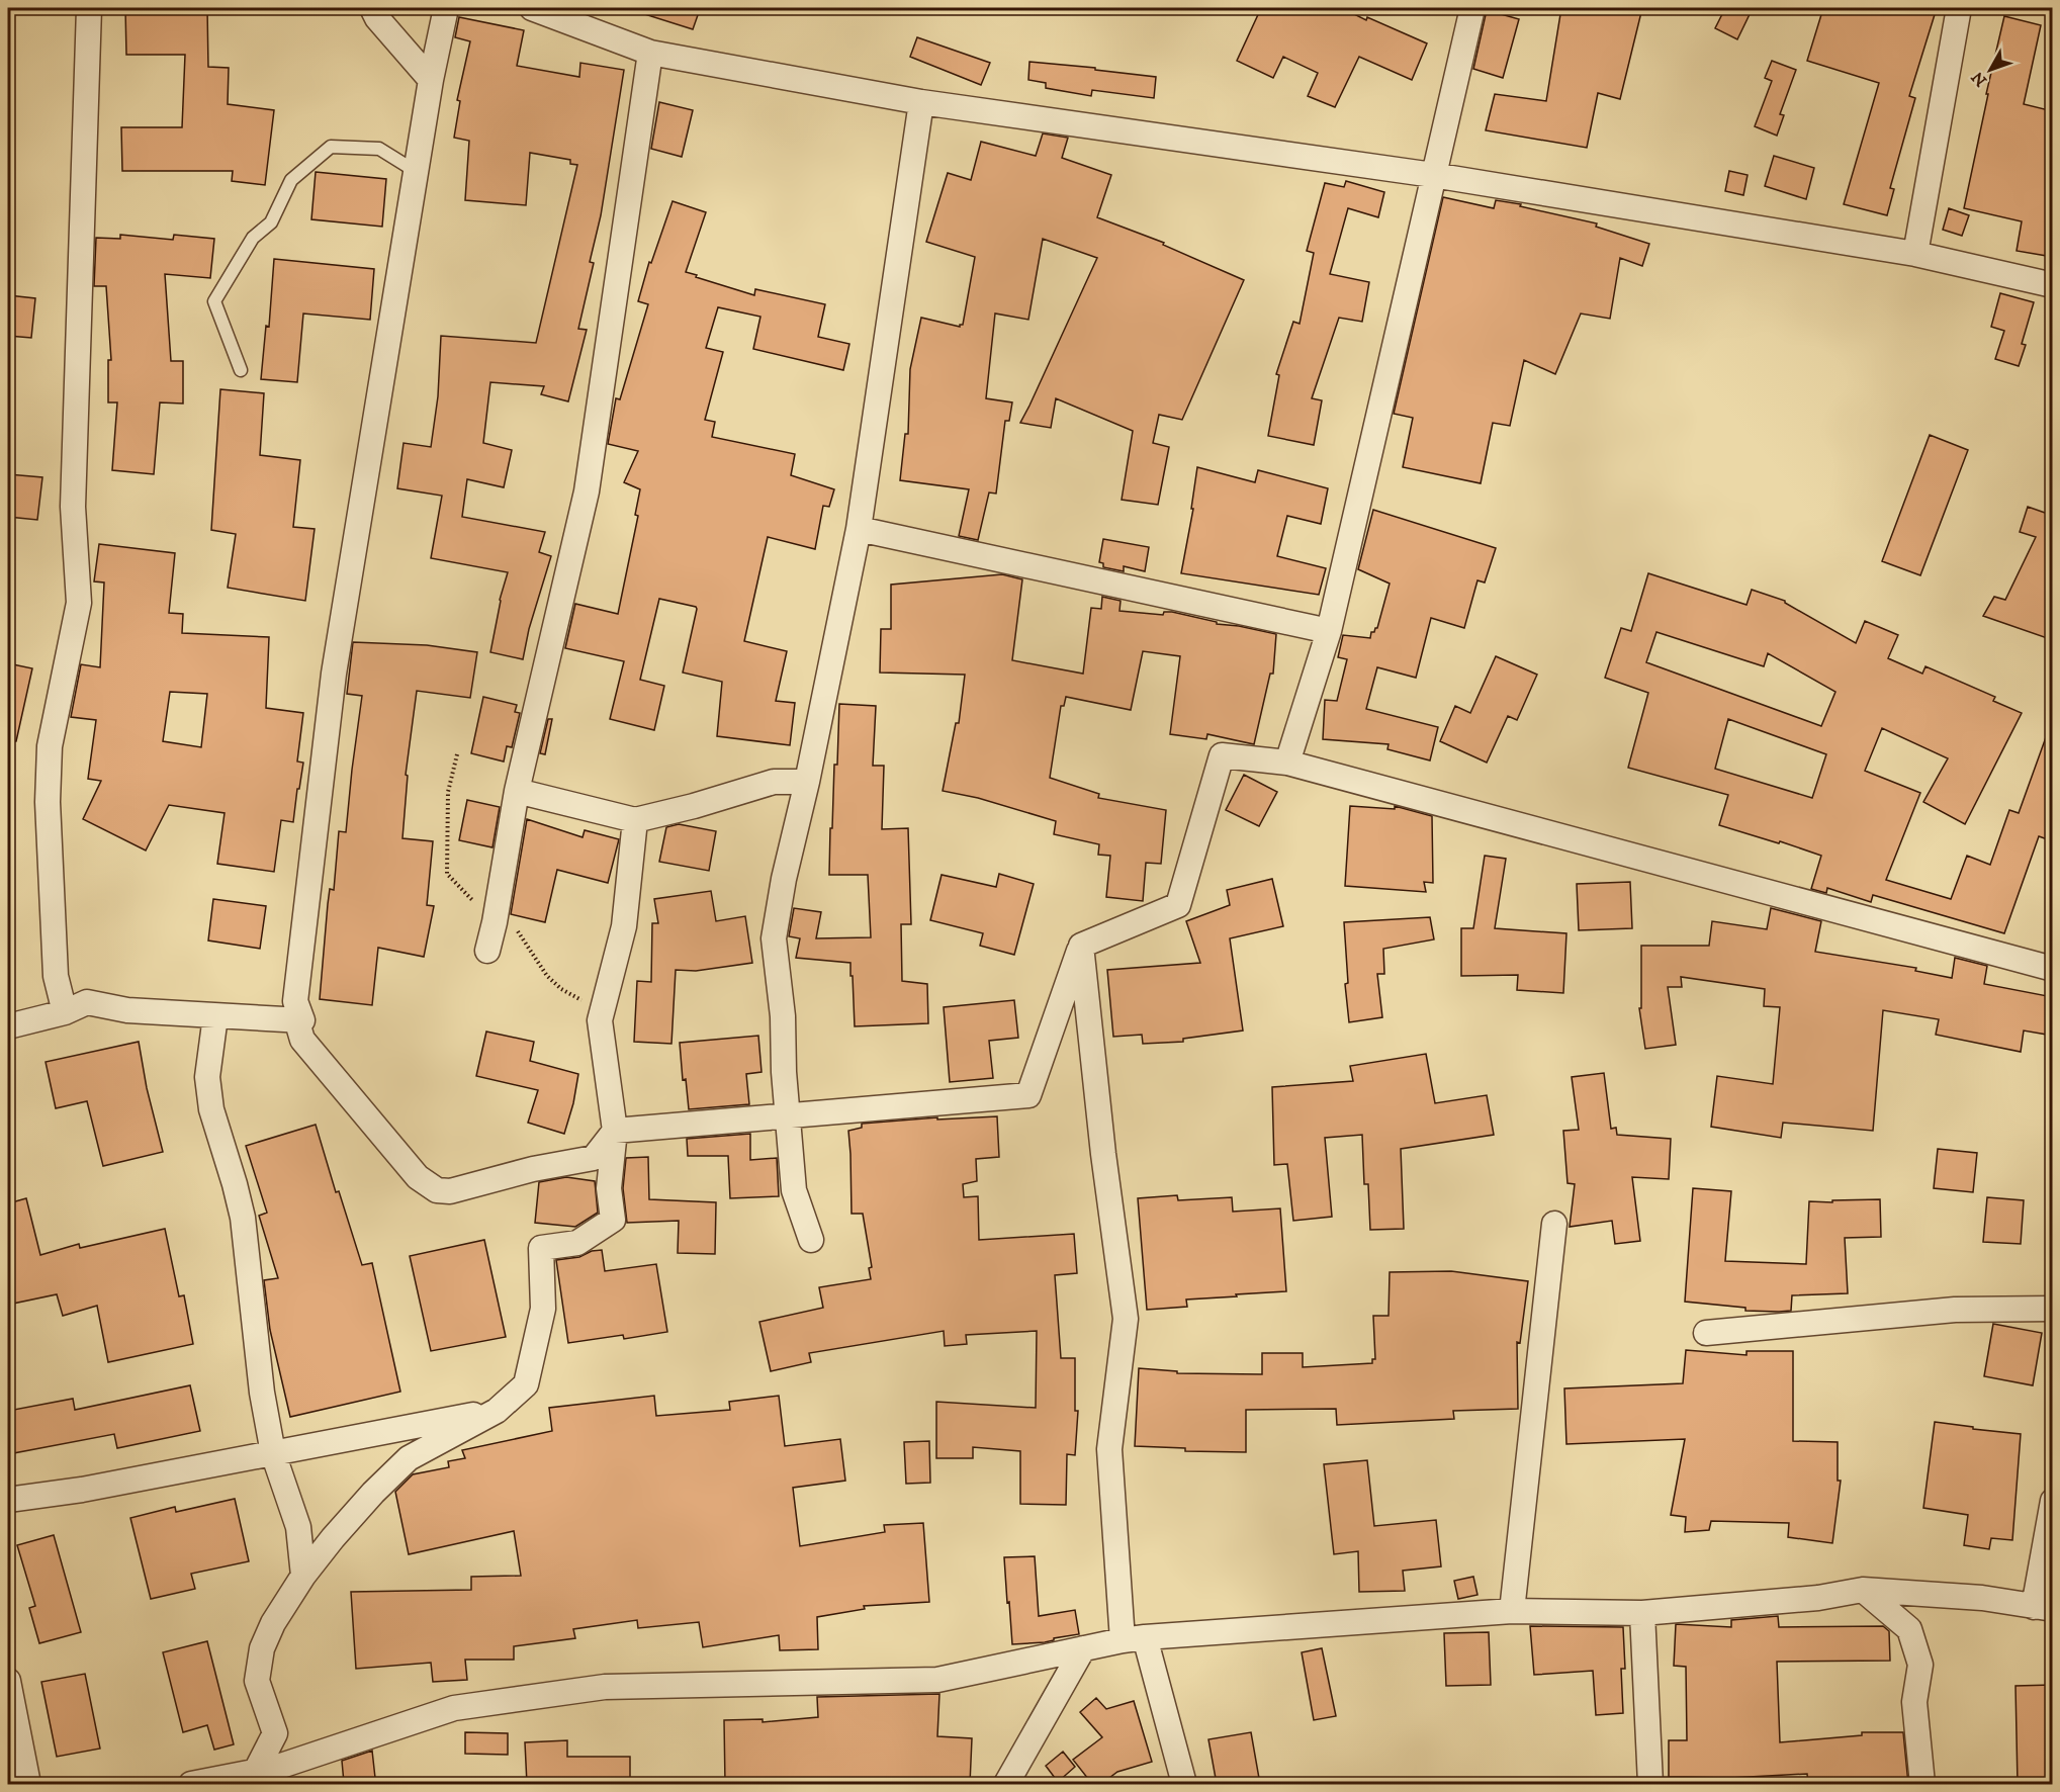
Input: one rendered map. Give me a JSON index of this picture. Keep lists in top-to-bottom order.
{
  "north": "bottom left"
}
